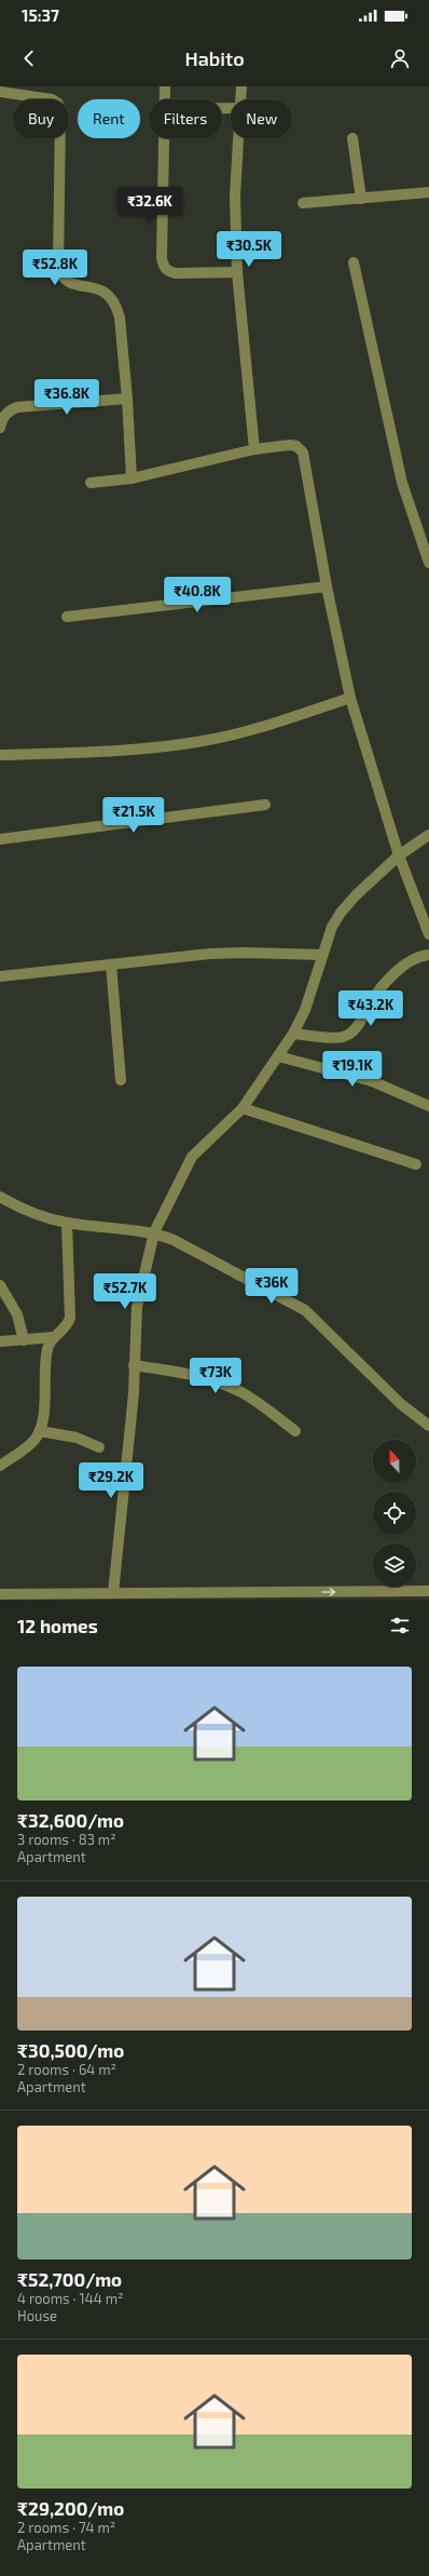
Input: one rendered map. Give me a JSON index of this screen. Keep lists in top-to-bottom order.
{
  "north": "top",
  "page": {
    "status": "15:37",
    "header": "Habito",
    "chip": [
      "Buy",
      "Rent",
      "Filters",
      "New"
    ],
    "price": [
      "₹32.6K",
      "₹30.5K",
      "₹52.8K",
      "₹36.8K",
      "₹40.8K",
      "₹21.5K",
      "₹43.2K",
      "₹19.1K",
      "₹36K",
      "₹52.7K",
      "₹73K",
      "₹29.2K"
    ],
    "heading": "12 homes",
    "list": [
      {
        "name": "₹32,600/mo",
        "note": "3 rooms · 83 m² · Apartment"
      },
      {
        "name": "₹30,500/mo",
        "note": "2 rooms · 64 m² · Apartment"
      },
      {
        "name": "₹52,700/mo",
        "note": "4 rooms · 144 m² · House"
      },
      {
        "name": "₹29,200/mo",
        "note": "2 rooms · 74 m² · Apartment"
      }
    ]
  }
}
